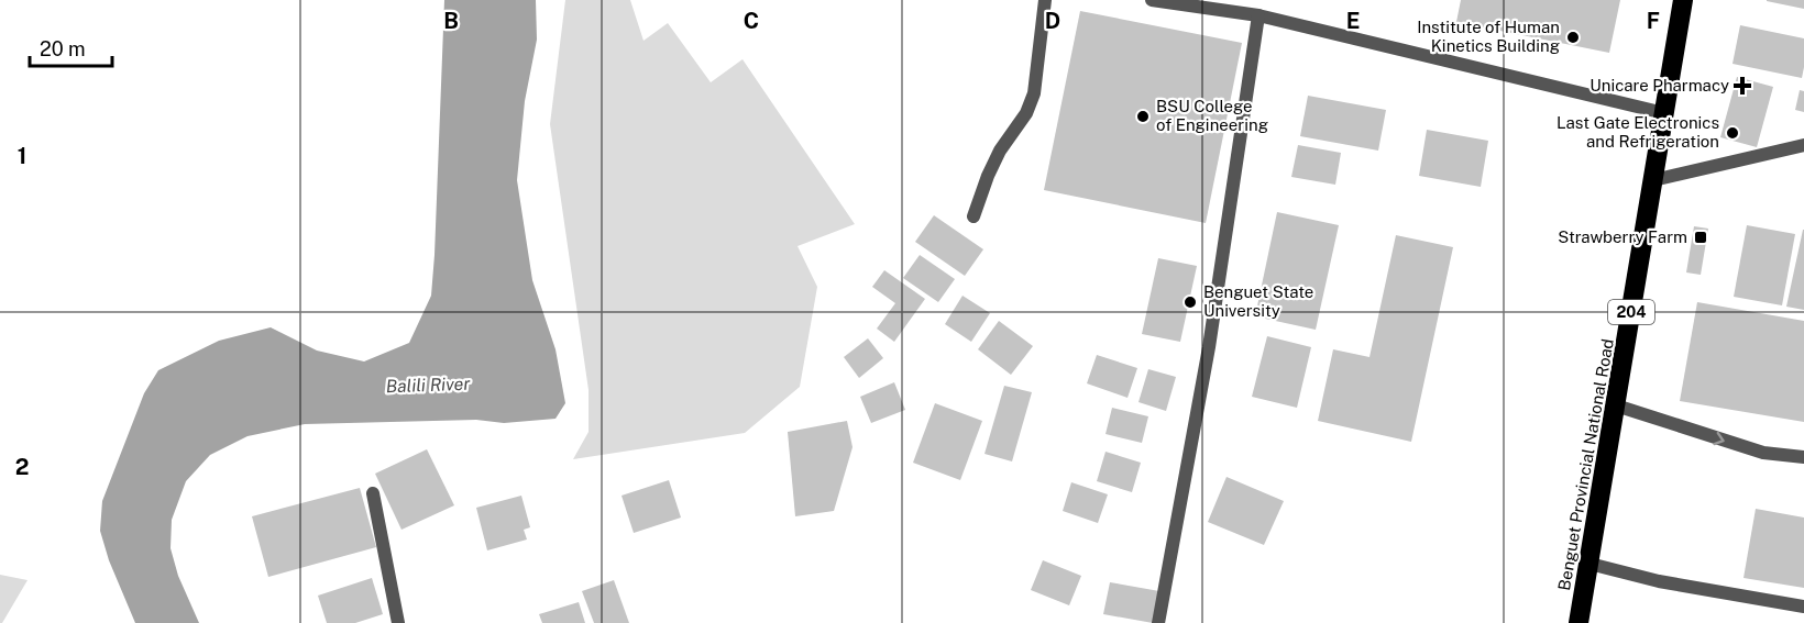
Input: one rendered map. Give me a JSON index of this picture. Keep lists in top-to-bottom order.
{
  "streets": {
    "highway": ["204", "Benguet Provincial National Road"]
  },
  "water": ["Balili River"],
  "places": {
    "other": [
      "Institute of Human Kinetics Building",
      "BSU College of Engineering",
      "Last Gate Electronics and Refrigeration",
      "Benguet State University"
    ],
    "health": ["Unicare Pharmacy"],
    "transit": ["Strawberry Farm"]
  },
  "scale_bar": "20 m",
  "grid": {
    "columns": [
      "B",
      "C",
      "D",
      "E",
      "F"
    ],
    "rows": ["1", "2"]
  }
}
